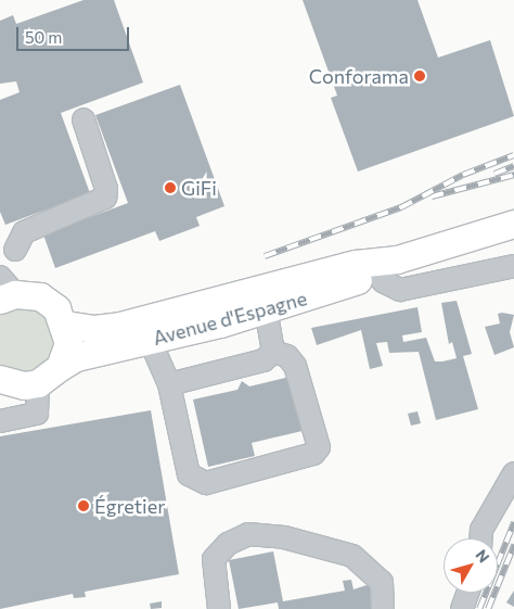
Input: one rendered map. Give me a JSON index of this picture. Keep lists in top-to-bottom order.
{
  "streets": {
    "main road": ["Avenue d'Espagne"]
  },
  "places": ["Conforama", "GiFi", "Égretier"],
  "scale_bar": "50 m",
  "north": "top right"
}
